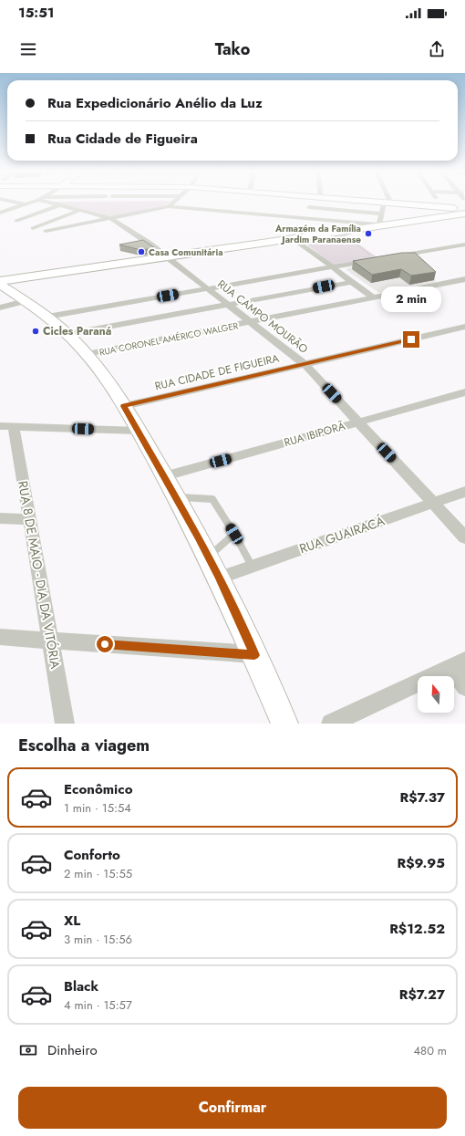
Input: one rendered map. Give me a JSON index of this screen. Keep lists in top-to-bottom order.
{
  "streets": {
    "street": [
      "RUA CAMPO MOURÃO",
      "RUA CORONEL AMÉRICO WALGER",
      "RUA CIDADE DE FIGUEIRA",
      "RUA IBIPORÃ",
      "RUA GUAIRACÁ",
      "RUA 8 DE MAIO - DIA DA VITÓRIA"
    ]
  },
  "crossings": [
    ["RUA CAMPO MOURÃO", "RUA CORONEL AMÉRICO WALGER"],
    ["RUA CAMPO MOURÃO", "RUA CIDADE DE FIGUEIRA"],
    ["RUA CAMPO MOURÃO", "RUA IBIPORÃ"],
    ["RUA CAMPO MOURÃO", "RUA GUAIRACÁ"]
  ],
  "places": ["Armazém da Família Jardim Paranaense", "Casa Comunitária", "Cicles Paraná"],
  "north": "top",
  "page": {
    "status": "15:51",
    "header": "Tako",
    "banner": ["Rua Expedicionário Anélio da Luz", "Rua Cidade de Figueira"],
    "bubble": "2 min",
    "heading": "Escolha a viagem",
    "list": [
      {
        "name": "Econômico",
        "note": "1 min · 15:54",
        "value": "R$7.37"
      },
      {
        "name": "Conforto",
        "note": "2 min · 15:55",
        "value": "R$9.95"
      },
      {
        "name": "XL",
        "note": "3 min · 15:56",
        "value": "R$12.52"
      },
      {
        "name": "Black",
        "note": "4 min · 15:57",
        "value": "R$7.27"
      }
    ],
    "pay": ["Dinheiro", "480 m"],
    "buttons": "Confirmar"
  }
}
